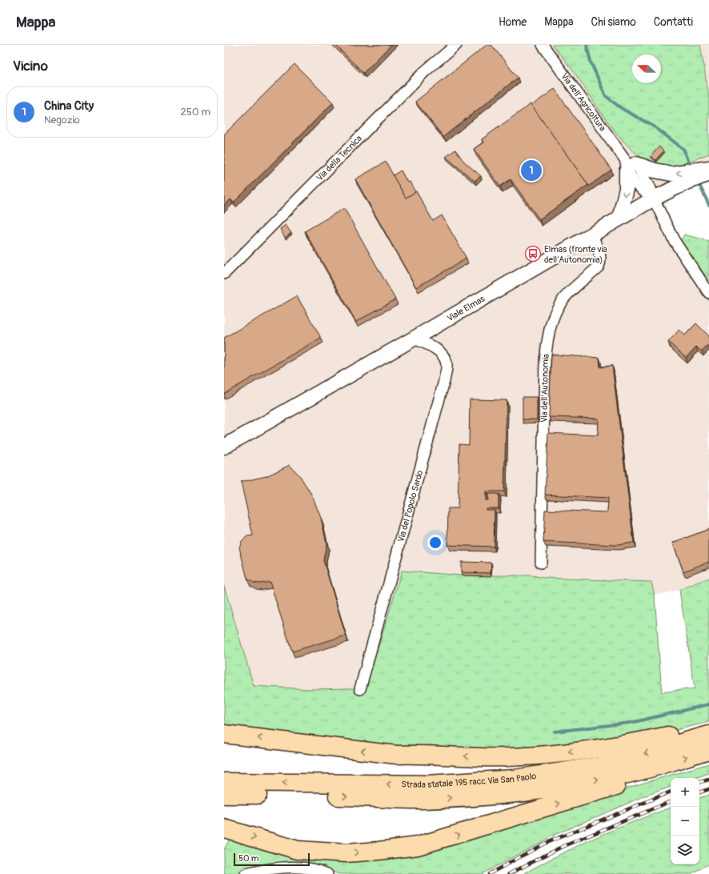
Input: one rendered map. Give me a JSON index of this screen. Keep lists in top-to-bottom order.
{
  "streets": {
    "highway": ["Strada statale 195 racc Via San Paolo"],
    "main road": ["Viale Elmas"],
    "street": [
      "Via dell'Agricoltura",
      "Via della Tecnica",
      "Via dell'Autonomia",
      "Via del Popolo Sardo"
    ]
  },
  "crossings": [
    ["Via dell'Agricoltura", "Viale Elmas"],
    ["Viale Elmas", "Via dell'Autonomia"],
    ["Viale Elmas", "Via del Popolo Sardo"]
  ],
  "places": {
    "bus stop": ["Elmas (fronte via dell'Autonomia)"]
  },
  "scale_bar": "50 m",
  "north": "left",
  "page": {
    "header": "Mappa",
    "nav": [
      "Home",
      "Mappa",
      "Chi siamo",
      "Contatti"
    ],
    "heading": "Vicino",
    "list": [
      {
        "mark": "1",
        "name": "China City",
        "note": "Negozio",
        "value": "250 m"
      }
    ],
    "pins": "1",
    "map_buttons": ["+", "−"],
    "scale": "50 m"
  }
}
